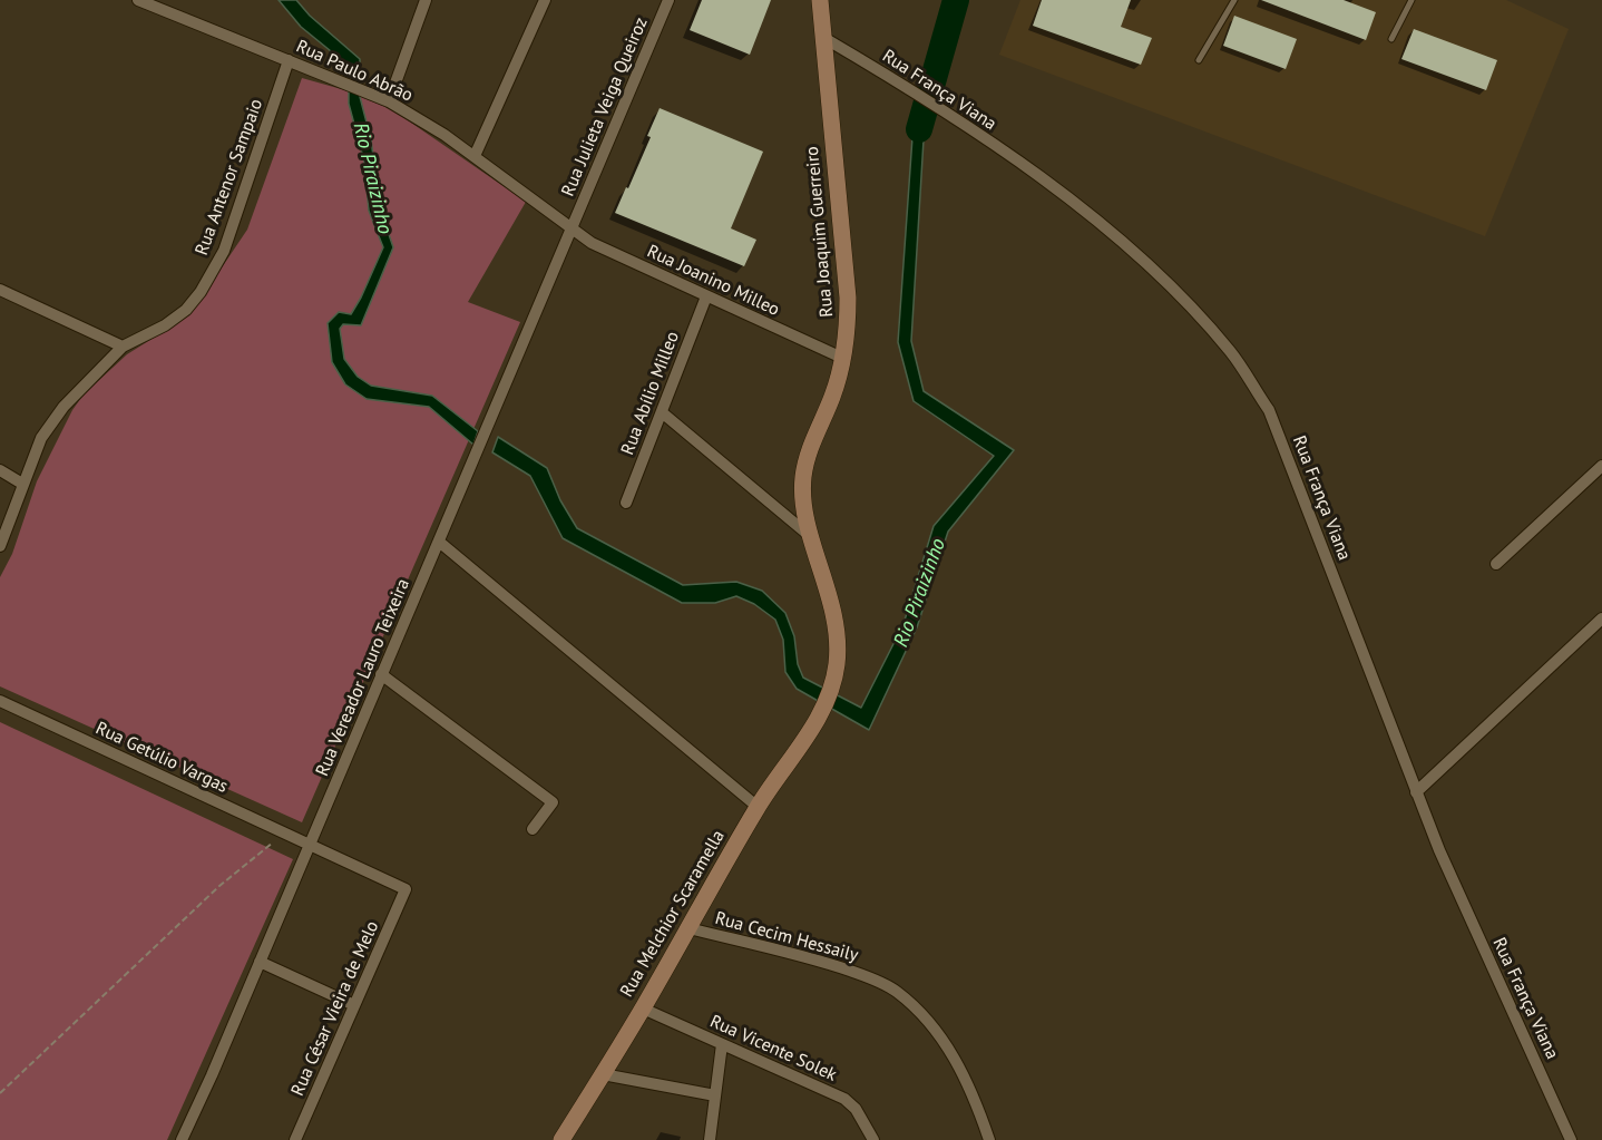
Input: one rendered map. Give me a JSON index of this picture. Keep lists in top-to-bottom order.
{
  "streets": {
    "street": [
      "Rua Paulo Abrão",
      "Rua França Viana",
      "Rua Julieta Veiga Queiroz",
      "Rua Antenor Sampaio",
      "Rua Joaquim Guerreiro",
      "Rua Joanino Milleo",
      "Rua Abílio Milleo",
      "Rua Vereador Lauro Teixeira",
      "Rua Getúlio Vargas",
      "Rua Melchior Scaramella",
      "Rua Cecim Hessaily",
      "Rua César Vieira de Melo",
      "Rua Vicente Solek"
    ]
  },
  "crossings": [
    ["Rua Paulo Abrão", "Rua Julieta Veiga Queiroz"],
    ["Rua Paulo Abrão", "Rua Antenor Sampaio"],
    ["Rua Paulo Abrão", "Rua Joanino Milleo"],
    ["Rua Paulo Abrão", "Rua Vereador Lauro Teixeira"],
    ["Rua França Viana", "Rua Joaquim Guerreiro"],
    ["Rua Julieta Veiga Queiroz", "Rua Joanino Milleo"],
    ["Rua Julieta Veiga Queiroz", "Rua Vereador Lauro Teixeira"],
    ["Rua Joaquim Guerreiro", "Rua Joanino Milleo"],
    ["Rua Joaquim Guerreiro", "Rua Melchior Scaramella"],
    ["Rua Joanino Milleo", "Rua Abílio Milleo"],
    ["Rua Joanino Milleo", "Rua Vereador Lauro Teixeira"],
    ["Rua Vereador Lauro Teixeira", "Rua Getúlio Vargas"],
    ["Rua Getúlio Vargas", "Rua César Vieira de Melo"],
    ["Rua Melchior Scaramella", "Rua Cecim Hessaily"],
    ["Rua Melchior Scaramella", "Rua Vicente Solek"]
  ],
  "water": ["Rio Piraizinho"]
}
